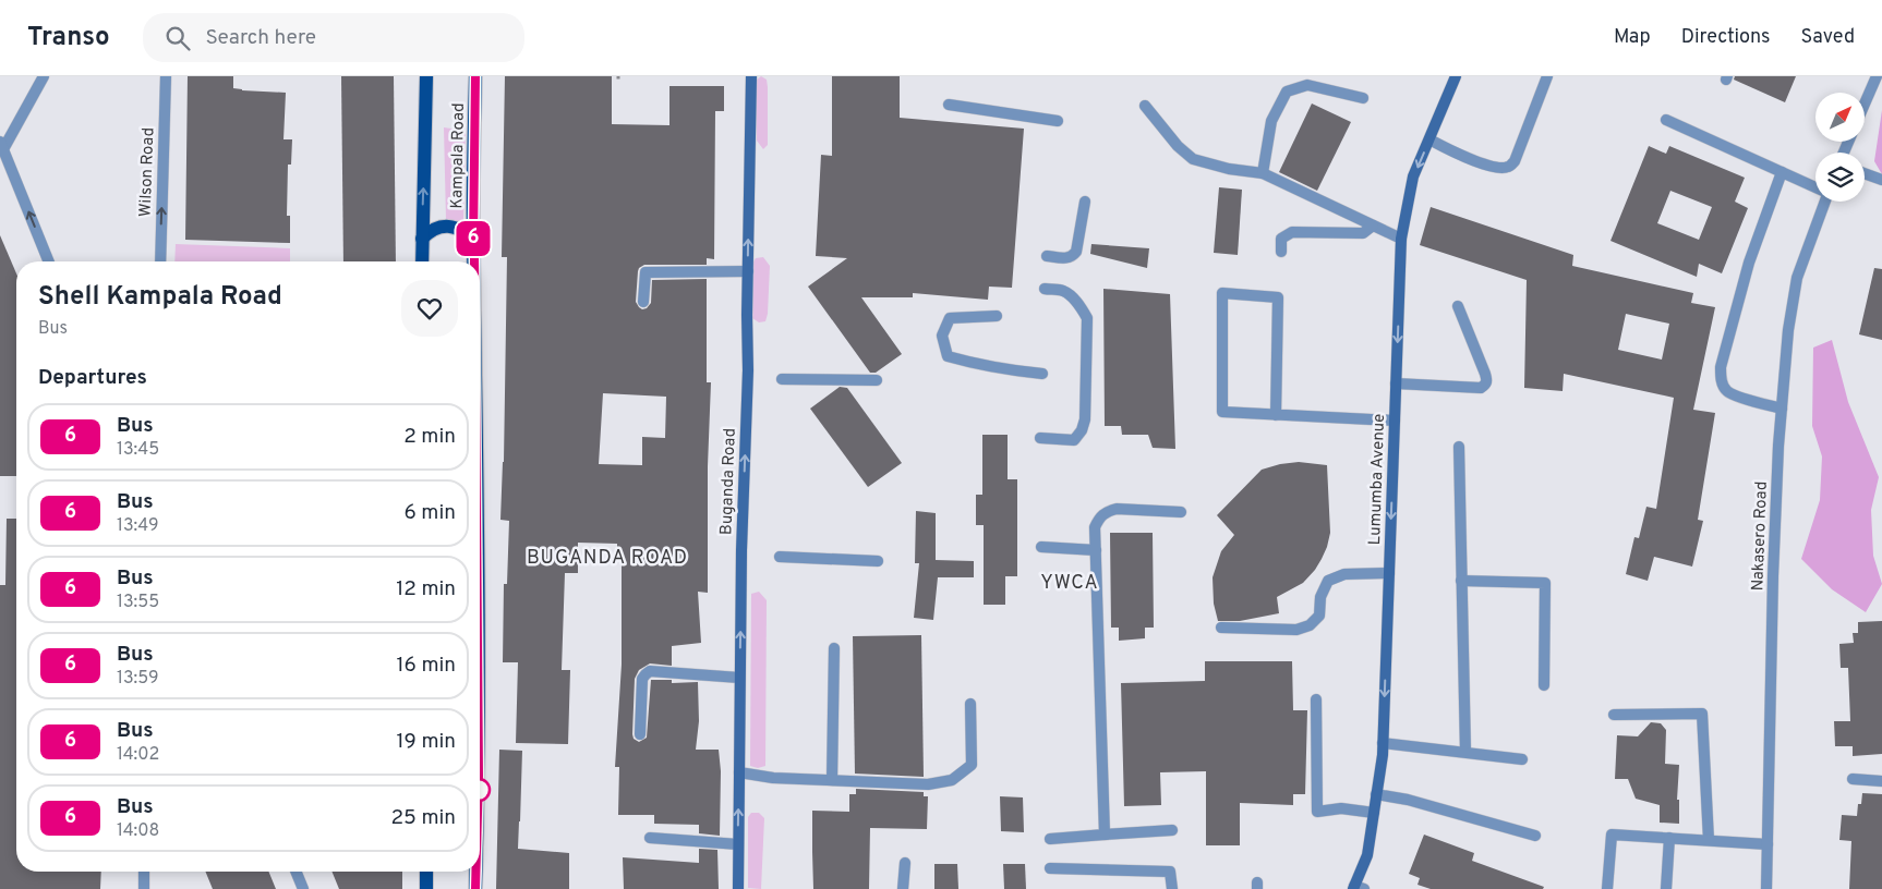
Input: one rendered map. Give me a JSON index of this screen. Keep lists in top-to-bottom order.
{
  "streets": {
    "main road": ["Kampala Road", "Lumumba Avenue", "Buganda Road"],
    "street": ["Wilson Road", "Nakasero Road"]
  },
  "one_way": ["Wilson Road", "Lumumba Avenue", "Buganda Road"],
  "districts": ["BUGANDA ROAD", "YWCA"],
  "lines": ["bus line 6"],
  "north": "top right",
  "page": {
    "header": "Transo",
    "search": "Search here",
    "nav": ["Map", "Directions", "Saved"],
    "on_map": "6",
    "heading": [
      ["Shell Kampala Road", "Bus"],
      "Departures"
    ],
    "list": [
      {
        "mark": "6",
        "name": "Bus",
        "note": "13:45",
        "value": "2 min"
      },
      {
        "mark": "6",
        "name": "Bus",
        "note": "13:49",
        "value": "6 min"
      },
      {
        "mark": "6",
        "name": "Bus",
        "note": "13:55",
        "value": "12 min"
      },
      {
        "mark": "6",
        "name": "Bus",
        "note": "13:59",
        "value": "16 min"
      },
      {
        "mark": "6",
        "name": "Bus",
        "note": "14:02",
        "value": "19 min"
      },
      {
        "mark": "6",
        "name": "Bus",
        "note": "14:08",
        "value": "25 min"
      }
    ]
  }
}
